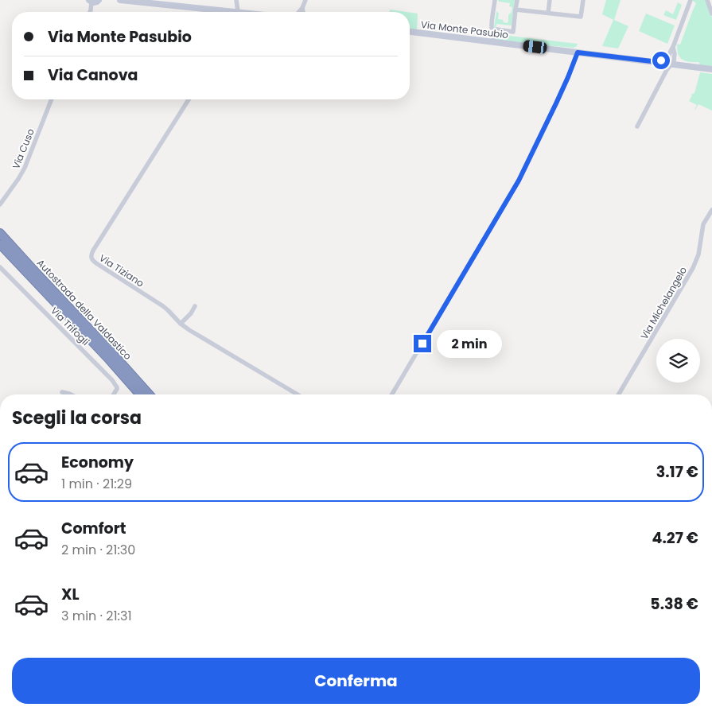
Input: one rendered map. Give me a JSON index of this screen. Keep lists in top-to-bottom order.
{
  "streets": {
    "highway": ["Autostrada della Valdastico"],
    "main road": ["Via Monte Pasubio"],
    "street": [
      "Via Cuso",
      "Via Tiziano",
      "Via Michelangelo",
      "Via Trifogli"
    ]
  },
  "page": {
    "banner": ["Via Monte Pasubio", "Via Canova"],
    "bubble": "2 min",
    "heading": "Scegli la corsa",
    "list": [
      {
        "name": "Economy",
        "note": "1 min · 21:29",
        "value": "3.17 €"
      },
      {
        "name": "Comfort",
        "note": "2 min · 21:30",
        "value": "4.27 €"
      },
      {
        "name": "XL",
        "note": "3 min · 21:31",
        "value": "5.38 €"
      }
    ],
    "buttons": "Conferma"
  }
}
